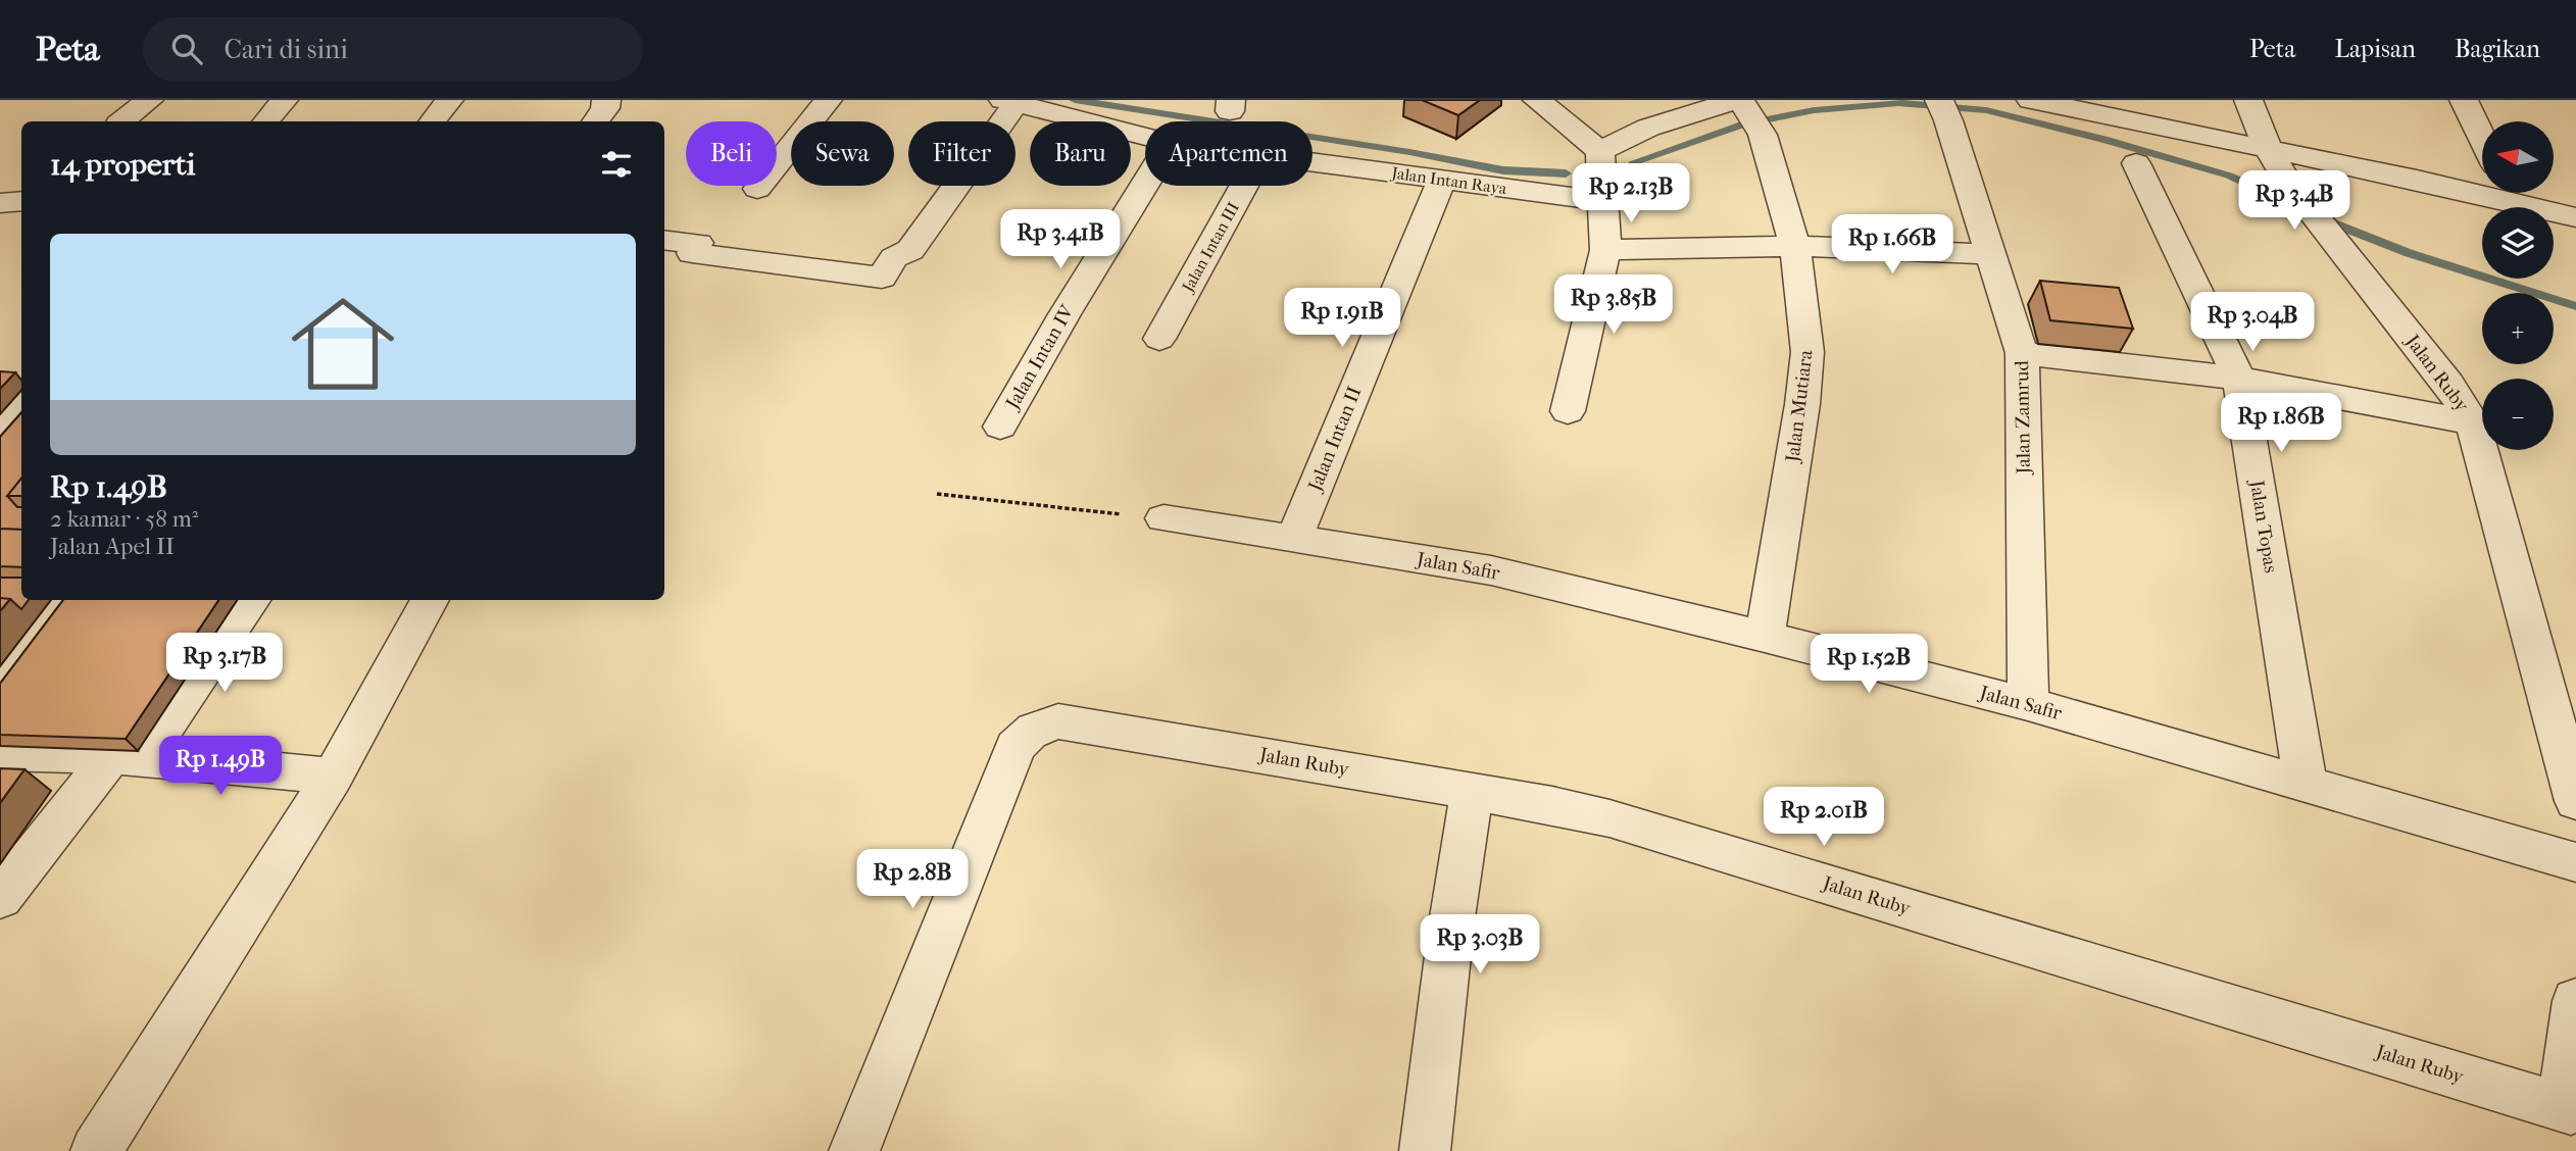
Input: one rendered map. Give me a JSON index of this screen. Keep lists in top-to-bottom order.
{
  "streets": {
    "street": [
      "Jalan Intan Raya",
      "Jalan Intan III",
      "Jalan Intan IV",
      "Jalan Ruby",
      "Jalan Mutiara",
      "Jalan Zamrud",
      "Jalan Intan II",
      "Jalan Topas",
      "Jalan Safir"
    ]
  },
  "crossings": [
    ["Jalan Intan Raya", "Jalan Intan II"],
    ["Jalan Mutiara", "Jalan Safir"],
    ["Jalan Zamrud", "Jalan Safir"],
    ["Jalan Intan II", "Jalan Safir"],
    ["Jalan Topas", "Jalan Safir"]
  ],
  "north": "left",
  "page": {
    "header": "Peta",
    "search": "Cari di sini",
    "nav": ["Peta", "Lapisan", "Bagikan"],
    "map_buttons": ["+", "−"],
    "chip": [
      "Beli",
      "Sewa",
      "Filter",
      "Baru",
      "Apartemen"
    ],
    "heading": "14 properti",
    "price": [
      "Rp 2.13B",
      "Rp 3.4B",
      "Rp 3.41B",
      "Rp 1.66B",
      "Rp 3.85B",
      "Rp 1.91B",
      "Rp 3.04B",
      "Rp 1.86B",
      "Rp 3.17B",
      "Rp 1.52B",
      "Rp 1.49B",
      "Rp 2.01B",
      "Rp 2.8B",
      "Rp 3.03B"
    ],
    "list": [
      {
        "name": "Rp 1.49B",
        "note": "2 kamar · 58 m² · Jalan Apel II"
      }
    ]
  }
}
